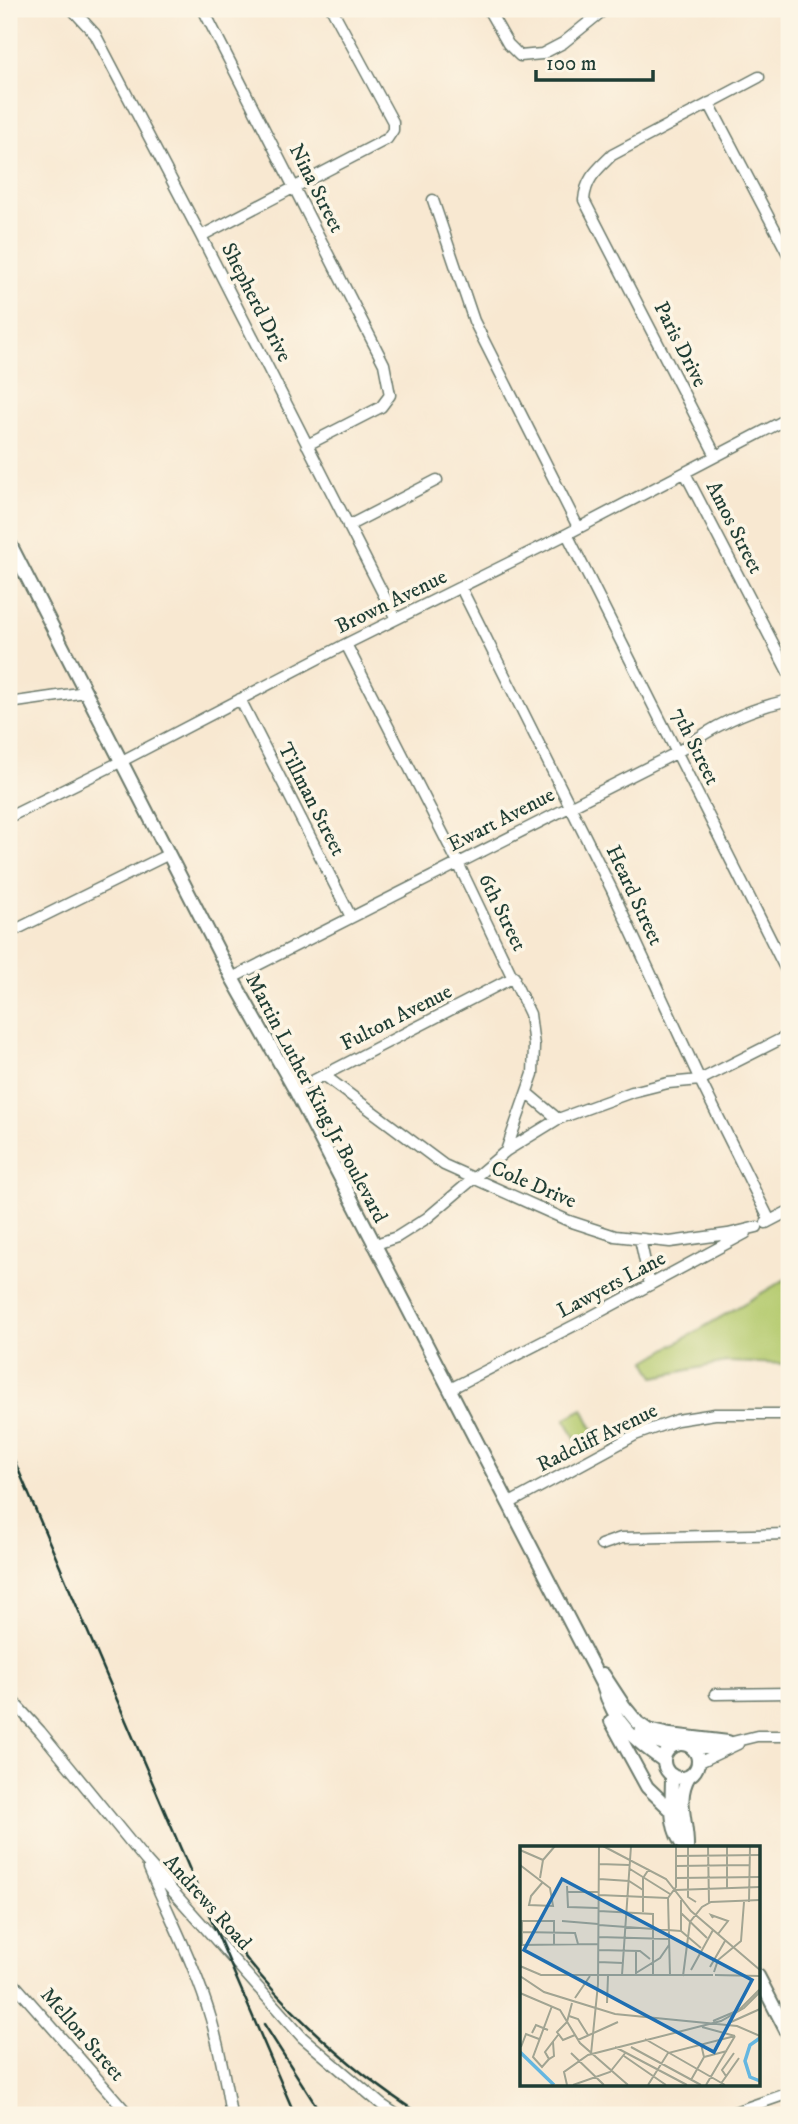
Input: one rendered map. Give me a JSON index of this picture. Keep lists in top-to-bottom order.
{
  "streets": {
    "main road": ["Martin Luther King Jr Boulevard"],
    "street": [
      "Nina Street",
      "Shepherd Drive",
      "Paris Drive",
      "Amos Street",
      "Brown Avenue",
      "7th Street",
      "Tillman Street",
      "Ewart Avenue",
      "Heard Street",
      "6th Street",
      "Fulton Avenue",
      "Cole Drive",
      "Lawyers Lane",
      "Radcliff Avenue",
      "Andrews Road",
      "Mellon Street"
    ]
  },
  "crossings": [
    ["Nina Street", "Shepherd Drive"],
    ["Shepherd Drive", "Brown Avenue"],
    ["Paris Drive", "Brown Avenue"],
    ["Amos Street", "Brown Avenue"],
    ["Brown Avenue", "7th Street"],
    ["Brown Avenue", "Tillman Street"],
    ["Brown Avenue", "Heard Street"],
    ["Brown Avenue", "6th Street"],
    ["Brown Avenue", "Martin Luther King Jr Boulevard"],
    ["7th Street", "Ewart Avenue"],
    ["Tillman Street", "Ewart Avenue"],
    ["Ewart Avenue", "Heard Street"],
    ["Ewart Avenue", "6th Street"],
    ["Ewart Avenue", "Martin Luther King Jr Boulevard"],
    ["Heard Street", "Lawyers Lane"],
    ["6th Street", "Fulton Avenue"],
    ["Fulton Avenue", "Martin Luther King Jr Boulevard"],
    ["Fulton Avenue", "Cole Drive"],
    ["Martin Luther King Jr Boulevard", "Lawyers Lane"],
    ["Martin Luther King Jr Boulevard", "Radcliff Avenue"],
    ["Cole Drive", "Lawyers Lane"]
  ],
  "scale_bar": "100 m"
}
